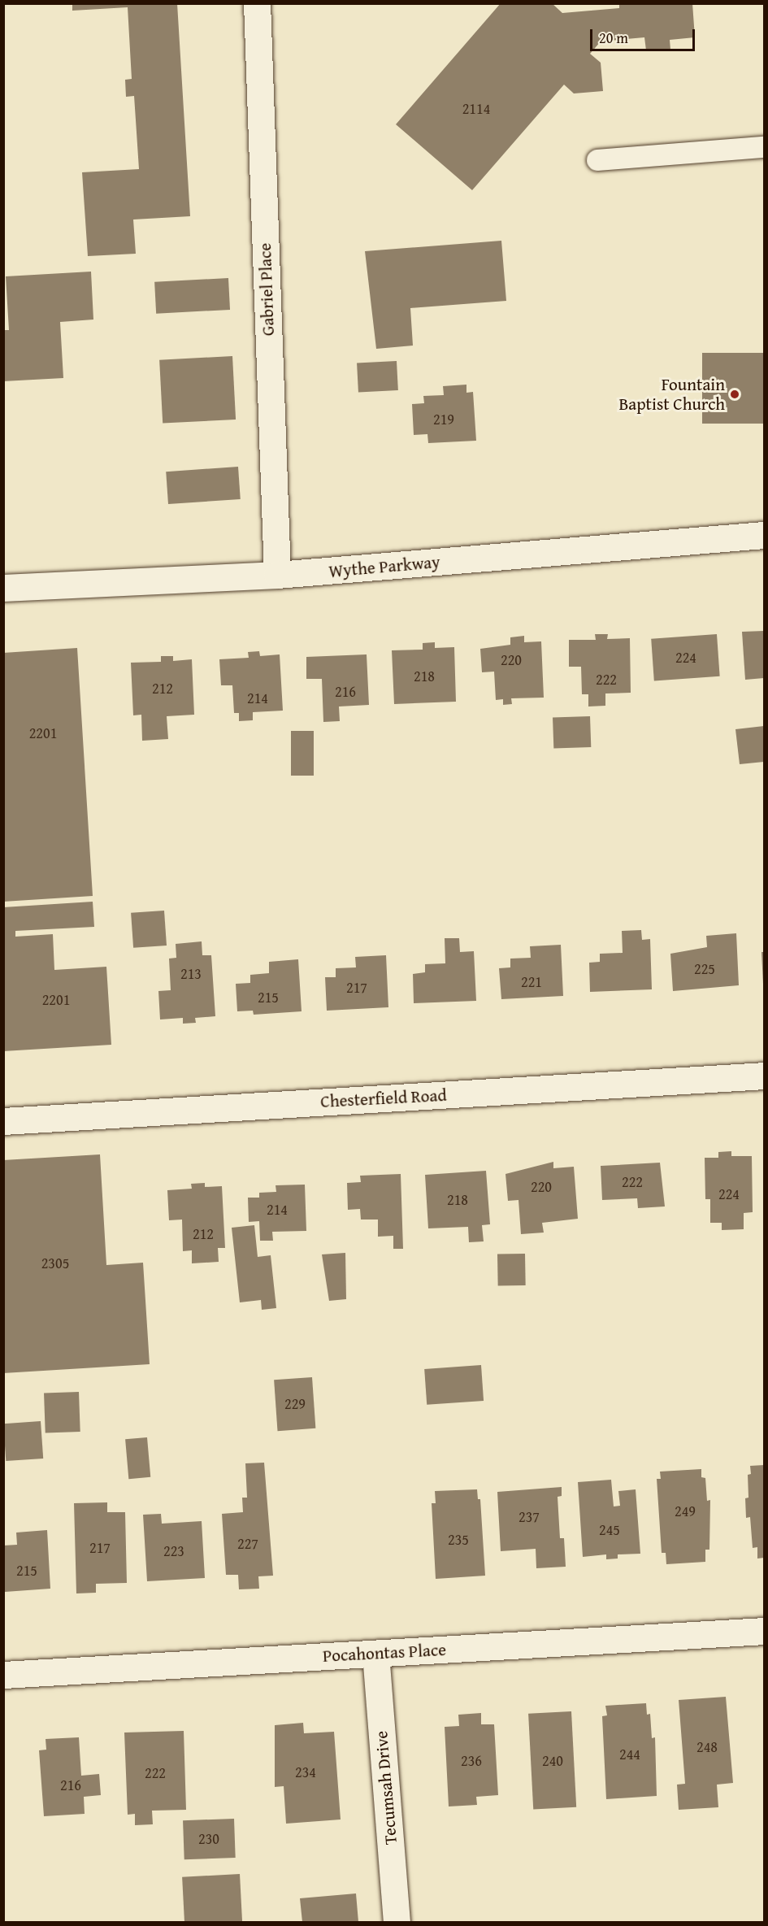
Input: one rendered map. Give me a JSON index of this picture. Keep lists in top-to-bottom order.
{
  "streets": {
    "street": [
      "Gabriel Place",
      "Wythe Parkway",
      "Chesterfield Road",
      "Pocahontas Place",
      "Tecumsah Drive"
    ]
  },
  "crossings": [
    ["Gabriel Place", "Wythe Parkway"],
    ["Pocahontas Place", "Tecumsah Drive"]
  ],
  "places": ["Fountain Baptist Church"],
  "house_numbers": [
    "2114",
    "219",
    "224",
    "220",
    "218",
    "222",
    "212",
    "216",
    "214",
    "2201",
    "225",
    "213",
    "221",
    "217",
    "215",
    "2201",
    "222",
    "220",
    "224",
    "218",
    "214",
    "212",
    "2305",
    "229",
    "249",
    "237",
    "245",
    "235",
    "227",
    "217",
    "223",
    "215",
    "248",
    "244",
    "236",
    "240",
    "234",
    "222",
    "216",
    "230"
  ],
  "scale_bar": "20 m"
}
